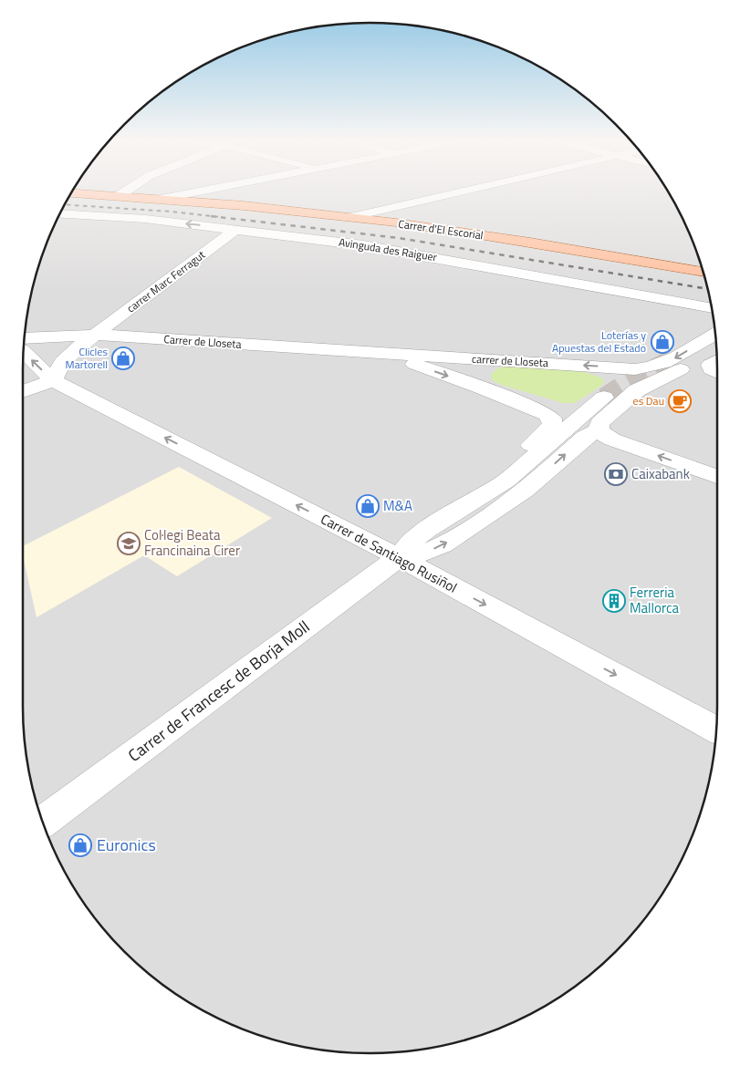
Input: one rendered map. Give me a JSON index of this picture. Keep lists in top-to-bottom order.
{
  "streets": {
    "main road": ["Carrer d'El Escorial"],
    "street": [
      "Avinguda des Raiguer",
      "carrer Marc Ferragut",
      "Carrer de Lloseta",
      "carrer de Lloseta",
      "Carrer de Santiago Rusiñol",
      "Carrer de Francesc de Borja Moll"
    ]
  },
  "crossings": [
    ["Avinguda des Raiguer", "carrer Marc Ferragut"],
    ["carrer Marc Ferragut", "Carrer de Lloseta"],
    ["Carrer de Lloseta", "carrer de Lloseta"],
    ["Carrer de Santiago Rusiñol", "Carrer de Francesc de Borja Moll"]
  ],
  "one_way": ["carrer de Lloseta"],
  "places": {
    "shop": [
      "Loterías y Apuestas del Estado",
      "Clicles Martorell",
      "M&A",
      "Euronics"
    ],
    "cafe": ["es Dau"],
    "bank": ["Caixabank"],
    "school or university": ["Col·legi Beata Francinaina Cirer"],
    "building": ["Ferreria Mallorca"]
  }
}
